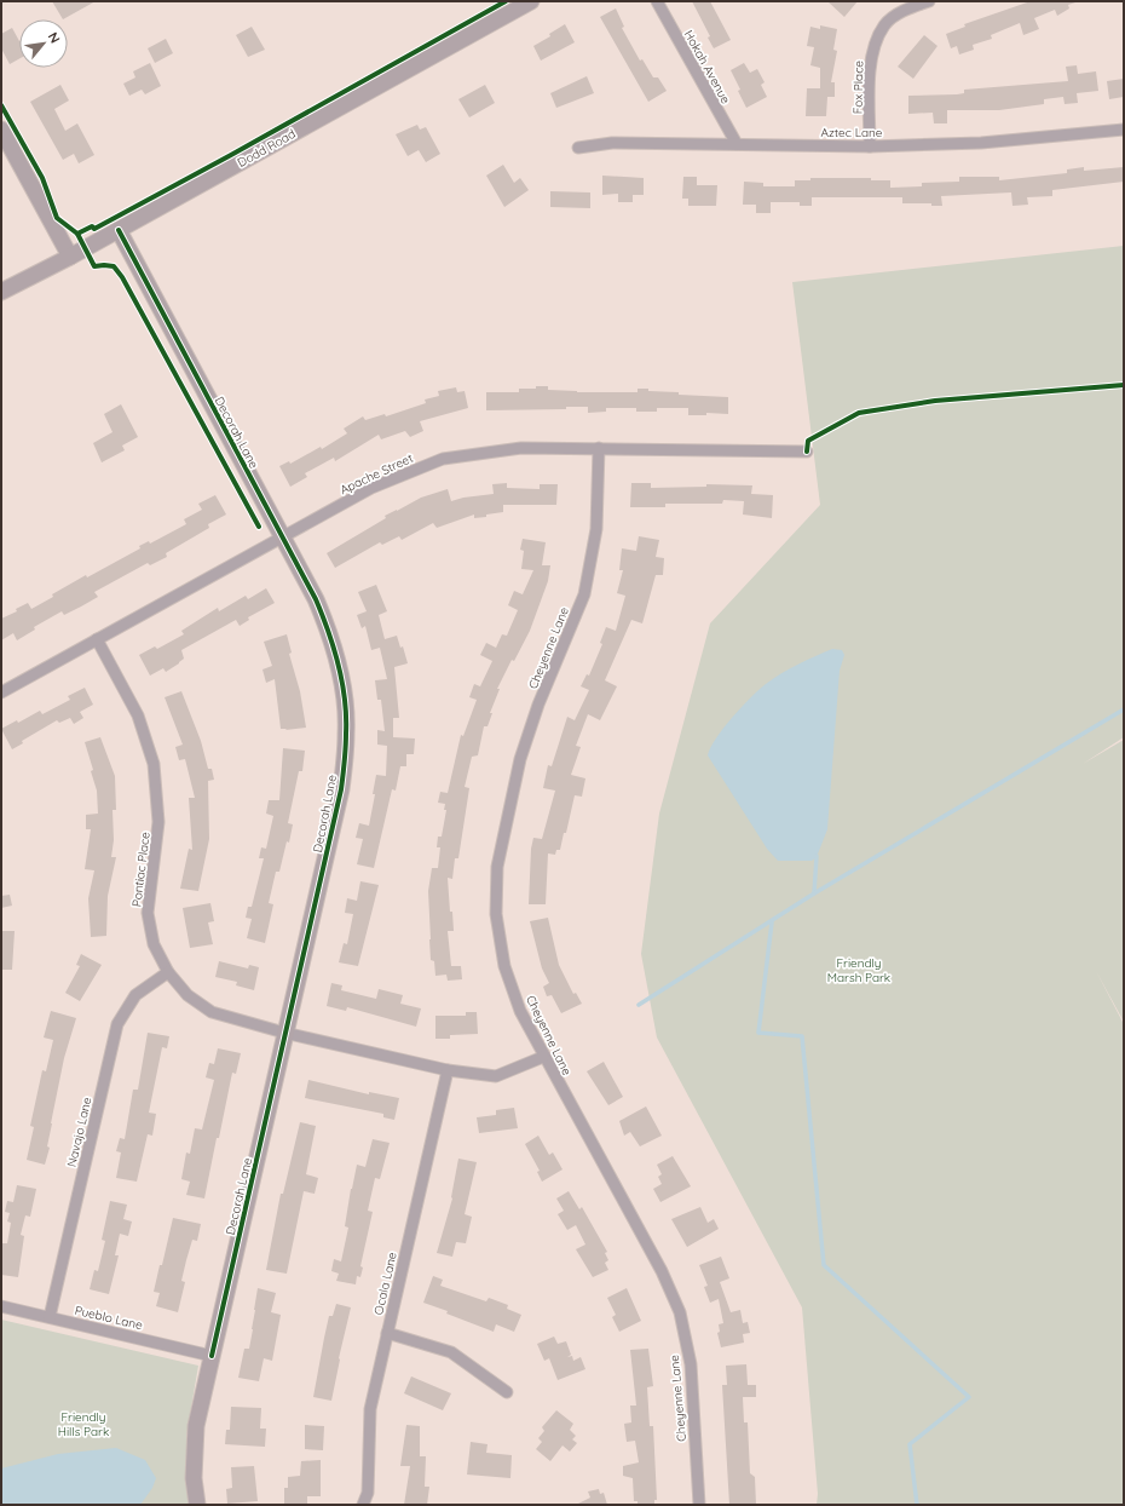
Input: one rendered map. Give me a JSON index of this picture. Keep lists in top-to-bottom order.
{
  "streets": {
    "street": [
      "Hokah Avenue",
      "Fox Place",
      "Aztec Lane",
      "Dodd Road",
      "Decorah Lane",
      "Apache Street",
      "Cheyenne Lane",
      "Pontiac Place",
      "Navajo Lane",
      "Ocala Lane",
      "Pueblo Lane"
    ]
  },
  "crossings": [
    ["Hokah Avenue", "Aztec Lane"],
    ["Fox Place", "Aztec Lane"],
    ["Dodd Road", "Decorah Lane"],
    ["Decorah Lane", "Apache Street"],
    ["Decorah Lane", "Pontiac Place"],
    ["Decorah Lane", "Pueblo Lane"],
    ["Apache Street", "Cheyenne Lane"],
    ["Apache Street", "Pontiac Place"],
    ["Cheyenne Lane", "Pontiac Place"],
    ["Pontiac Place", "Navajo Lane"],
    ["Pontiac Place", "Ocala Lane"],
    ["Navajo Lane", "Pueblo Lane"]
  ],
  "parks": ["Friendly Marsh Park", "Friendly Hills Park"],
  "north": "top right"
}
